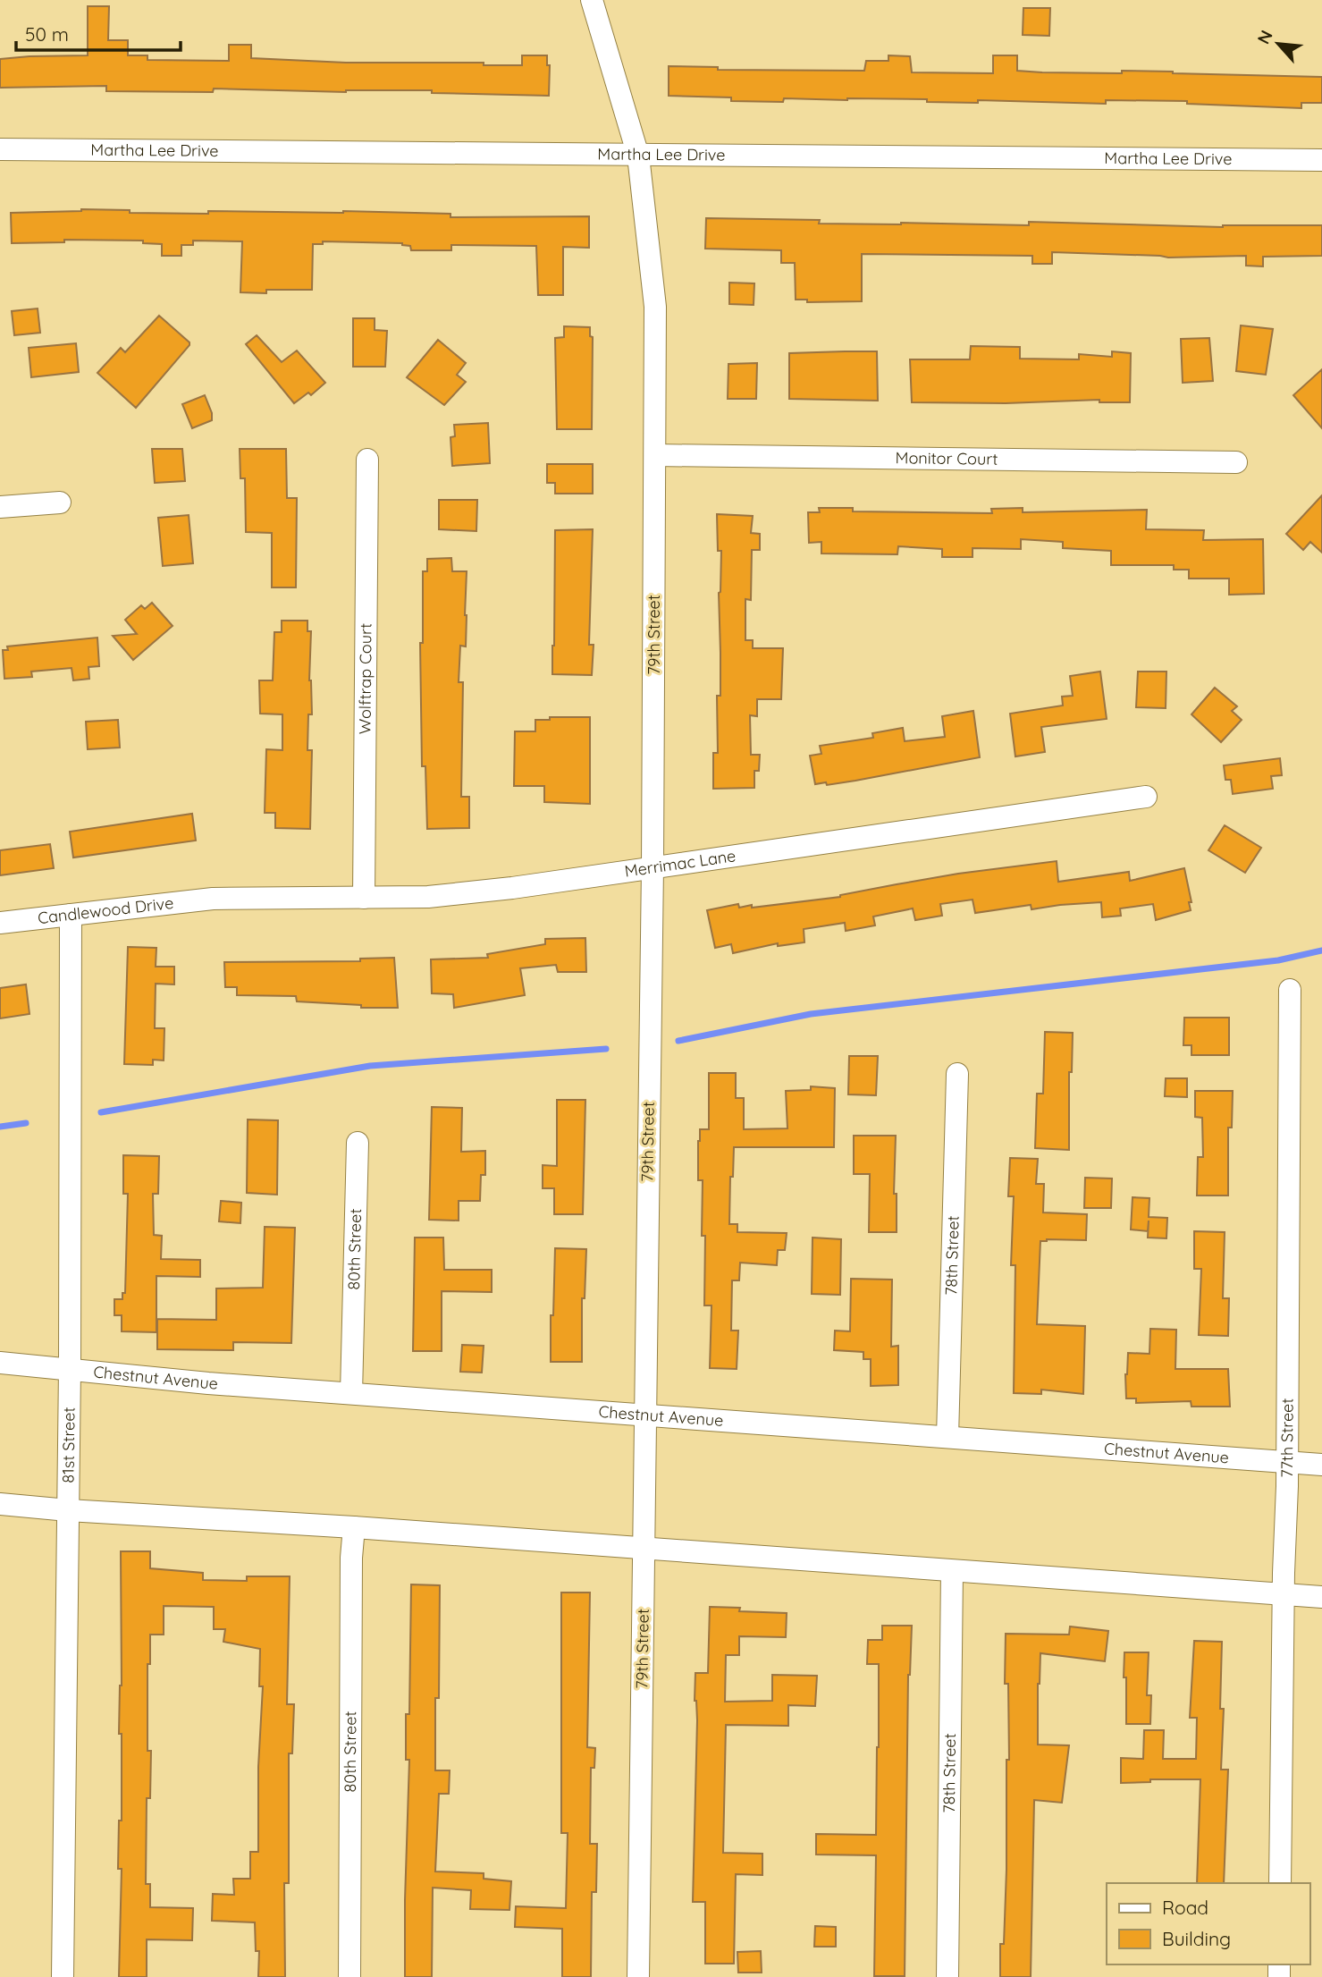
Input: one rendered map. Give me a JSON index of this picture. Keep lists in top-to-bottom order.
{
  "streets": {
    "street": [
      "Martha Lee Drive",
      "Monitor Court",
      "79th Street",
      "Wolftrap Court",
      "Merrimac Lane",
      "Candlewood Drive",
      "80th Street",
      "78th Street",
      "Chestnut Avenue",
      "77th Street",
      "81st Street"
    ]
  },
  "crossings": [
    ["Martha Lee Drive", "79th Street"],
    ["Monitor Court", "79th Street"],
    ["79th Street", "Merrimac Lane"],
    ["79th Street", "Chestnut Avenue"],
    ["Wolftrap Court", "Merrimac Lane"],
    ["Merrimac Lane", "Candlewood Drive"],
    ["Candlewood Drive", "81st Street"],
    ["80th Street", "Chestnut Avenue"],
    ["78th Street", "Chestnut Avenue"],
    ["Chestnut Avenue", "77th Street"],
    ["Chestnut Avenue", "81st Street"]
  ],
  "legend": ["Road", "Building"],
  "scale_bar": "50 m",
  "north": "top left"
}
